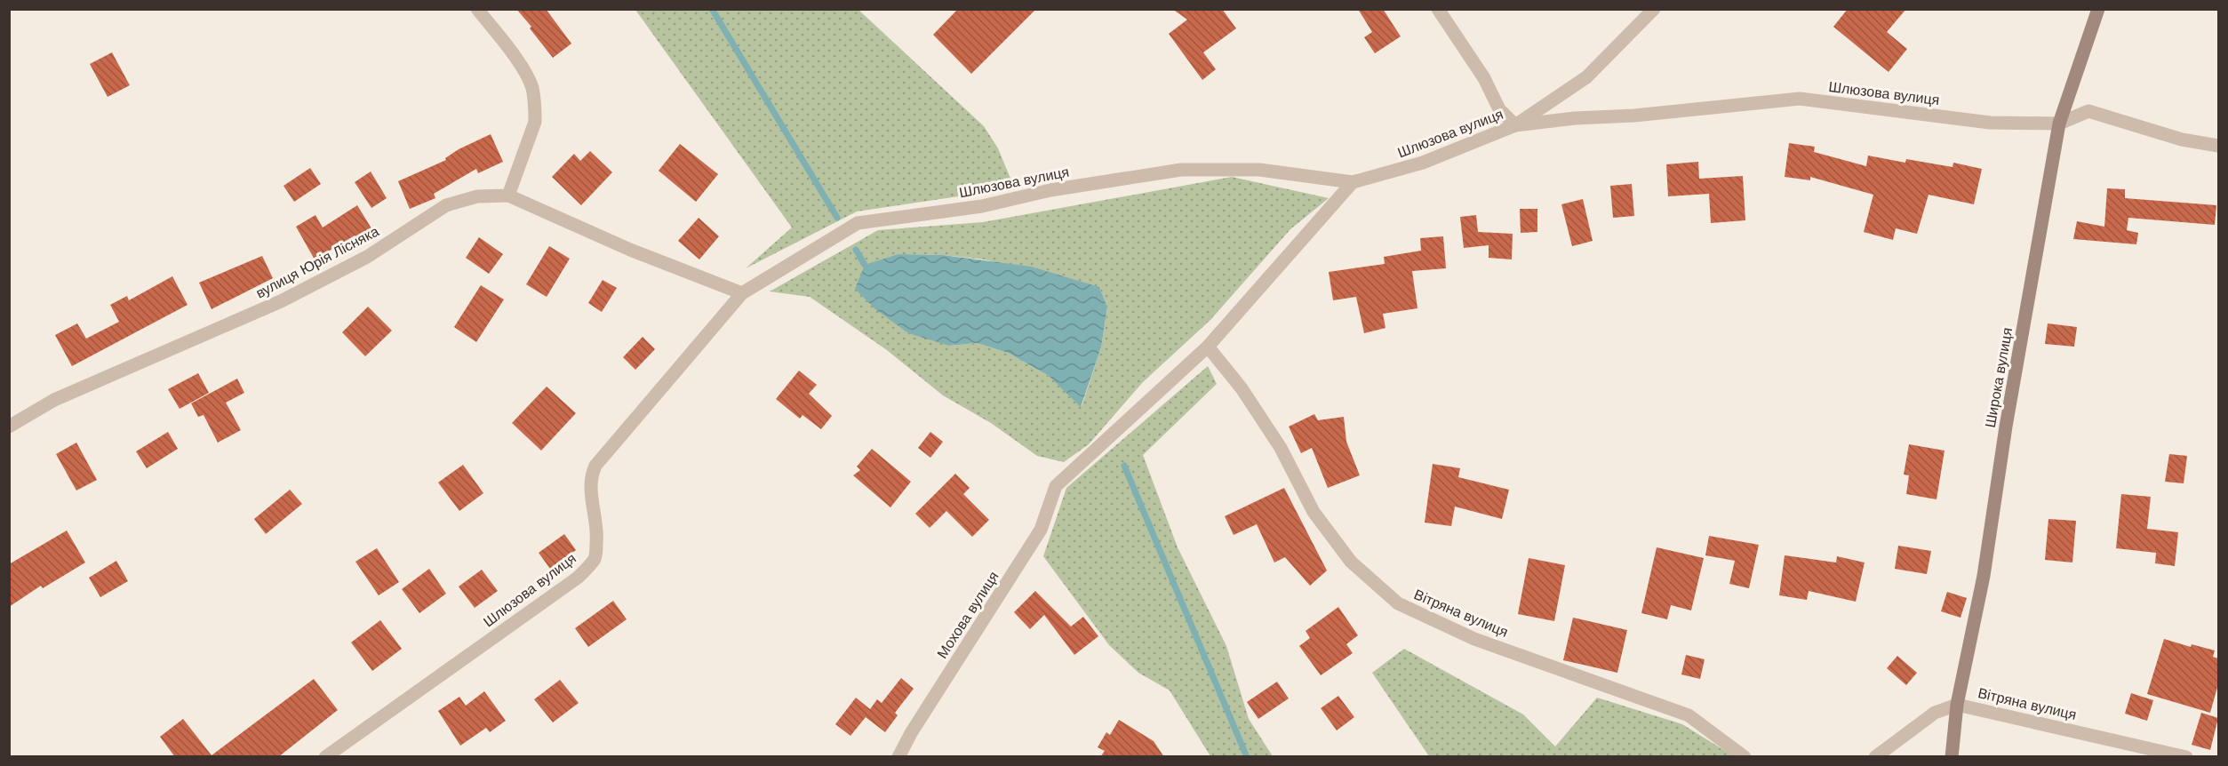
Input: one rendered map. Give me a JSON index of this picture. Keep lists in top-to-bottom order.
{
  "streets": {
    "main road": ["Широка вулиця"],
    "street": [
      "Шлюзова вулиця",
      "вулиця Юрія Лісняка",
      "Вітряна вулиця",
      "Мохова вулиця"
    ]
  },
  "crossings": [
    ["Шлюзова вулиця", "Широка вулиця"],
    ["Широка вулиця", "Вітряна вулиця"],
    ["Вітряна вулиця", "Мохова вулиця"]
  ]
}
